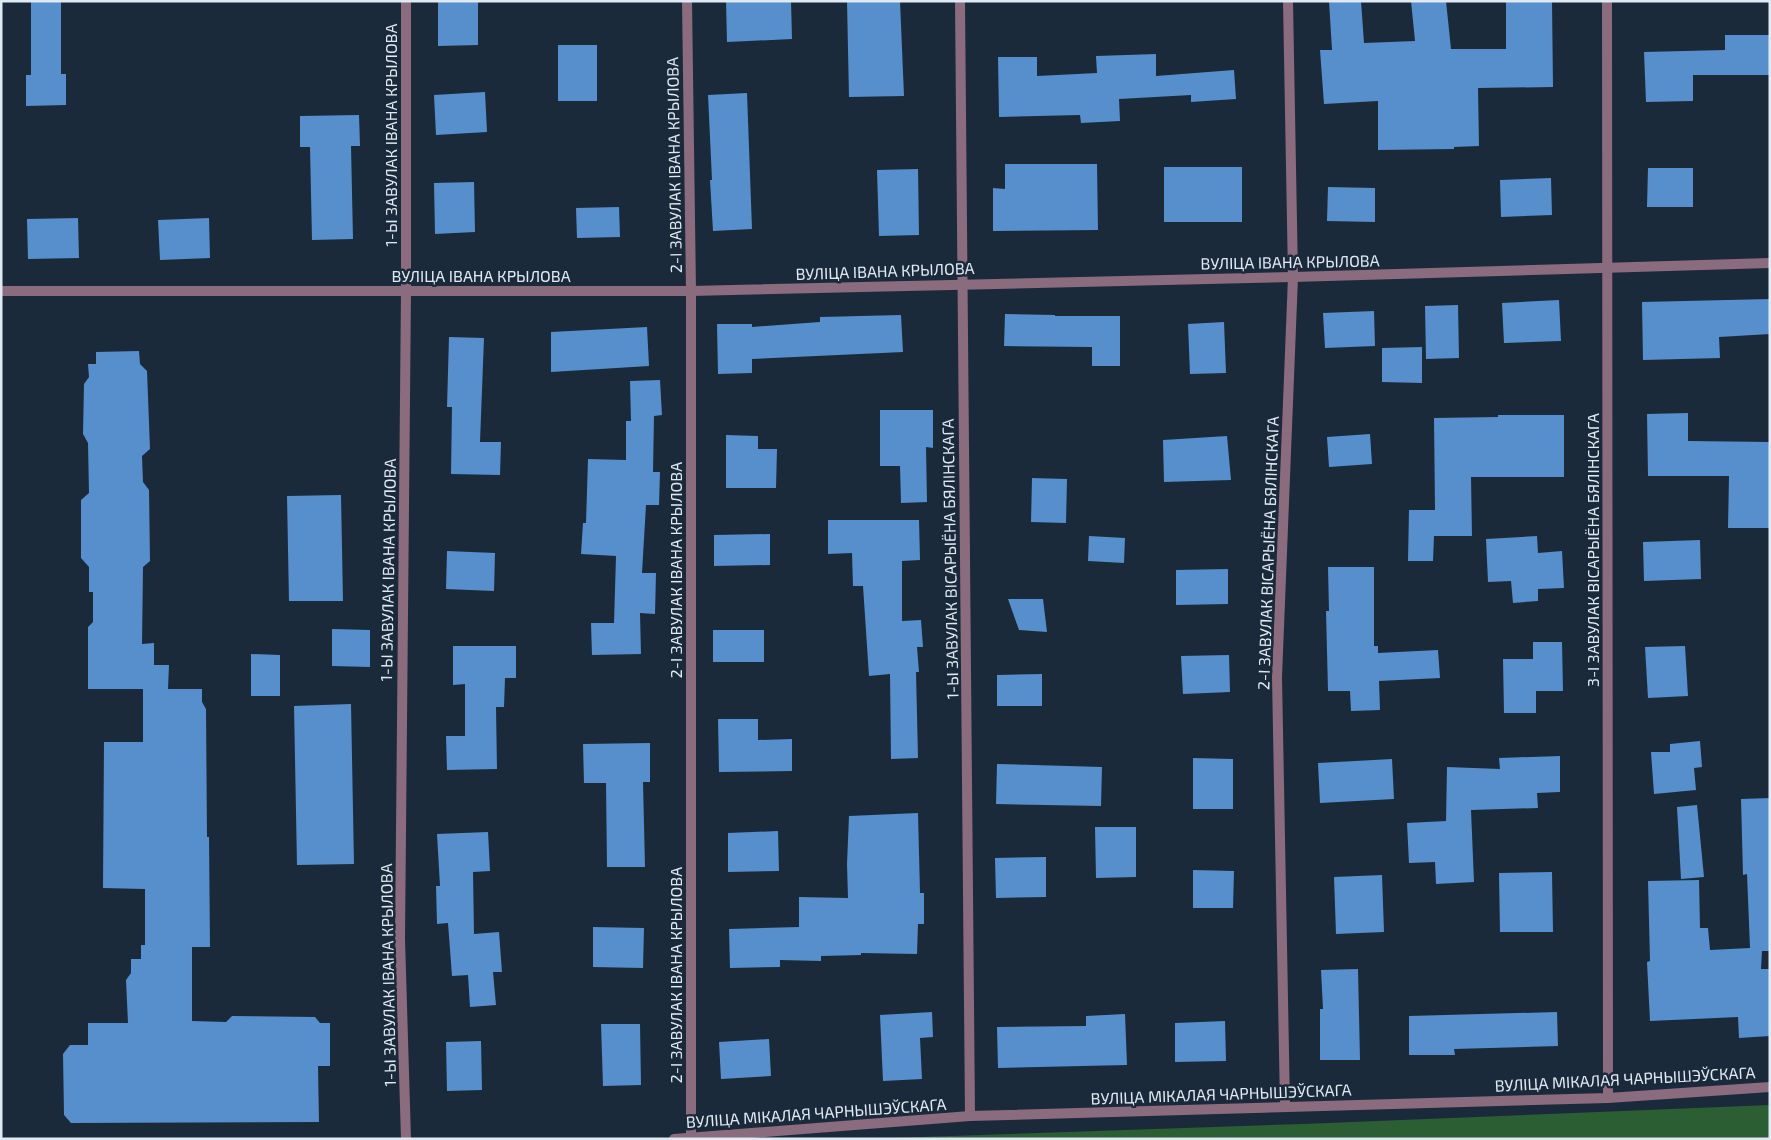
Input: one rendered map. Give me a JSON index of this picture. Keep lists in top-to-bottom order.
{
  "streets": {
    "street": [
      "1-Ы ЗАВУЛАК ІВАНА КРЫЛОВА",
      "2-І ЗАВУЛАК ІВАНА КРЫЛОВА",
      "ВУЛІЦА ІВАНА КРЫЛОВА",
      "3-І ЗАВУЛАК ВІСАРЫЁНА БЯЛІНСКАГА",
      "2-І ЗАВУЛАК ВІСАРЫЁНА БЯЛІНСКАГА",
      "1-Ы ЗАВУЛАК ВІСАРЫЁНА БЯЛІНСКАГА",
      "ВУЛІЦА МІКАЛАЯ ЧАРНЫШЭЎСКАГА"
    ]
  },
  "crossings": [
    ["1-Ы ЗАВУЛАК ІВАНА КРЫЛОВА", "ВУЛІЦА ІВАНА КРЫЛОВА"],
    ["2-І ЗАВУЛАК ІВАНА КРЫЛОВА", "ВУЛІЦА ІВАНА КРЫЛОВА"],
    ["2-І ЗАВУЛАК ІВАНА КРЫЛОВА", "ВУЛІЦА МІКАЛАЯ ЧАРНЫШЭЎСКАГА"],
    ["ВУЛІЦА ІВАНА КРЫЛОВА", "3-І ЗАВУЛАК ВІСАРЫЁНА БЯЛІНСКАГА"],
    ["ВУЛІЦА ІВАНА КРЫЛОВА", "2-І ЗАВУЛАК ВІСАРЫЁНА БЯЛІНСКАГА"],
    ["ВУЛІЦА ІВАНА КРЫЛОВА", "1-Ы ЗАВУЛАК ВІСАРЫЁНА БЯЛІНСКАГА"],
    ["3-І ЗАВУЛАК ВІСАРЫЁНА БЯЛІНСКАГА", "ВУЛІЦА МІКАЛАЯ ЧАРНЫШЭЎСКАГА"],
    ["2-І ЗАВУЛАК ВІСАРЫЁНА БЯЛІНСКАГА", "ВУЛІЦА МІКАЛАЯ ЧАРНЫШЭЎСКАГА"],
    ["1-Ы ЗАВУЛАК ВІСАРЫЁНА БЯЛІНСКАГА", "ВУЛІЦА МІКАЛАЯ ЧАРНЫШЭЎСКАГА"]
  ]
}
